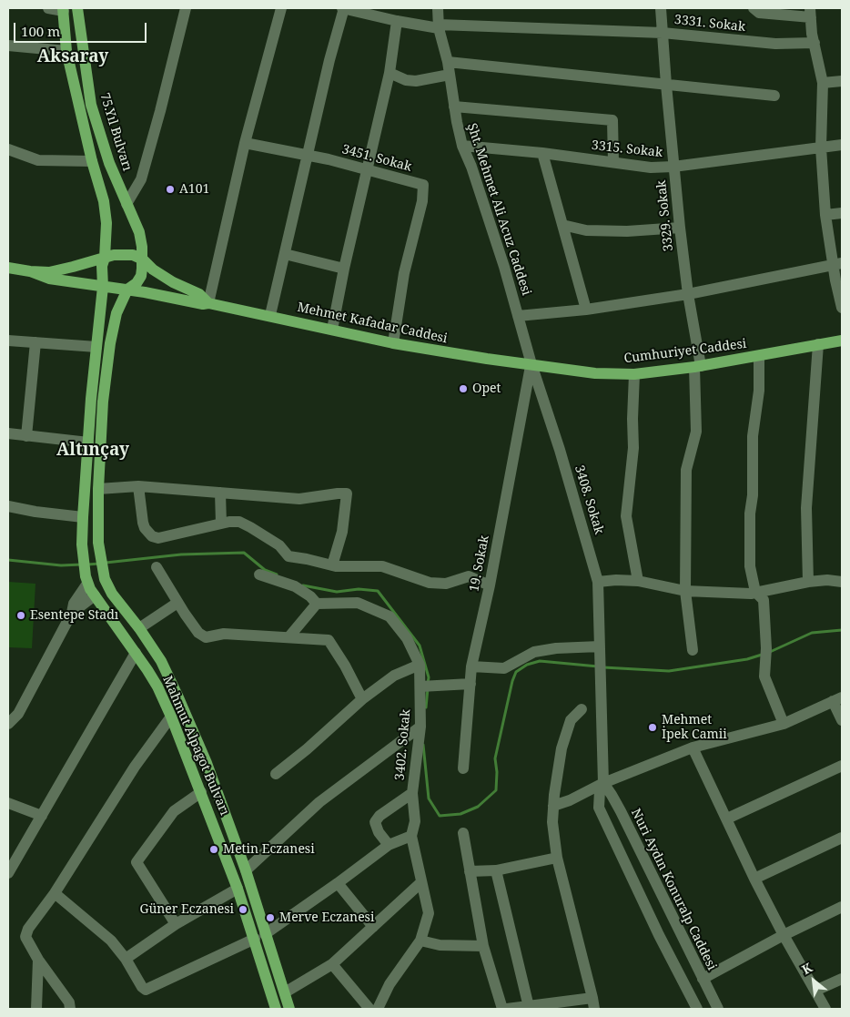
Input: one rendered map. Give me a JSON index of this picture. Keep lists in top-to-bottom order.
{
  "streets": {
    "main road": [
      "75.Yıl Bulvarı",
      "Mehmet Kafadar Caddesi",
      "Cumhuriyet Caddesi",
      "Mahmut Alpagot Bulvarı"
    ],
    "street": [
      "3331. Sokak",
      "3315. Sokak",
      "3451. Sokak",
      "Şht. Mehmet Ali Acuz Caddesi",
      "3329. Sokak",
      "3408. Sokak",
      "19. Sokak",
      "3402. Sokak",
      "Nuri Aydın Konuralp Caddesi"
    ]
  },
  "crossings": [
    ["3331. Sokak", "Şht. Mehmet Ali Acuz Caddesi"],
    ["3331. Sokak", "3329. Sokak"],
    ["75.Yıl Bulvarı", "Mehmet Kafadar Caddesi"],
    ["75.Yıl Bulvarı", "Mahmut Alpagot Bulvarı"],
    ["3315. Sokak", "Şht. Mehmet Ali Acuz Caddesi"],
    ["3315. Sokak", "3329. Sokak"],
    ["3451. Sokak", "Mehmet Kafadar Caddesi"],
    ["Şht. Mehmet Ali Acuz Caddesi", "Mehmet Kafadar Caddesi"],
    ["Şht. Mehmet Ali Acuz Caddesi", "Cumhuriyet Caddesi"],
    ["Şht. Mehmet Ali Acuz Caddesi", "3408. Sokak"],
    ["Şht. Mehmet Ali Acuz Caddesi", "19. Sokak"],
    ["3329. Sokak", "Cumhuriyet Caddesi"],
    ["Mehmet Kafadar Caddesi", "Cumhuriyet Caddesi"],
    ["Mehmet Kafadar Caddesi", "3408. Sokak"],
    ["Mehmet Kafadar Caddesi", "19. Sokak"],
    ["Mehmet Kafadar Caddesi", "Mahmut Alpagot Bulvarı"],
    ["Cumhuriyet Caddesi", "3408. Sokak"],
    ["Cumhuriyet Caddesi", "19. Sokak"],
    ["3408. Sokak", "19. Sokak"]
  ],
  "districts": ["Aksaray", "Altınçay"],
  "places": [
    "A101",
    "Opet",
    "Esentepe Stadı",
    "Mehmet İpek Camii",
    "Metin Eczanesi",
    "Güner Eczanesi",
    "Merve Eczanesi"
  ],
  "scale_bar": "100 m",
  "north": "top left"
}
